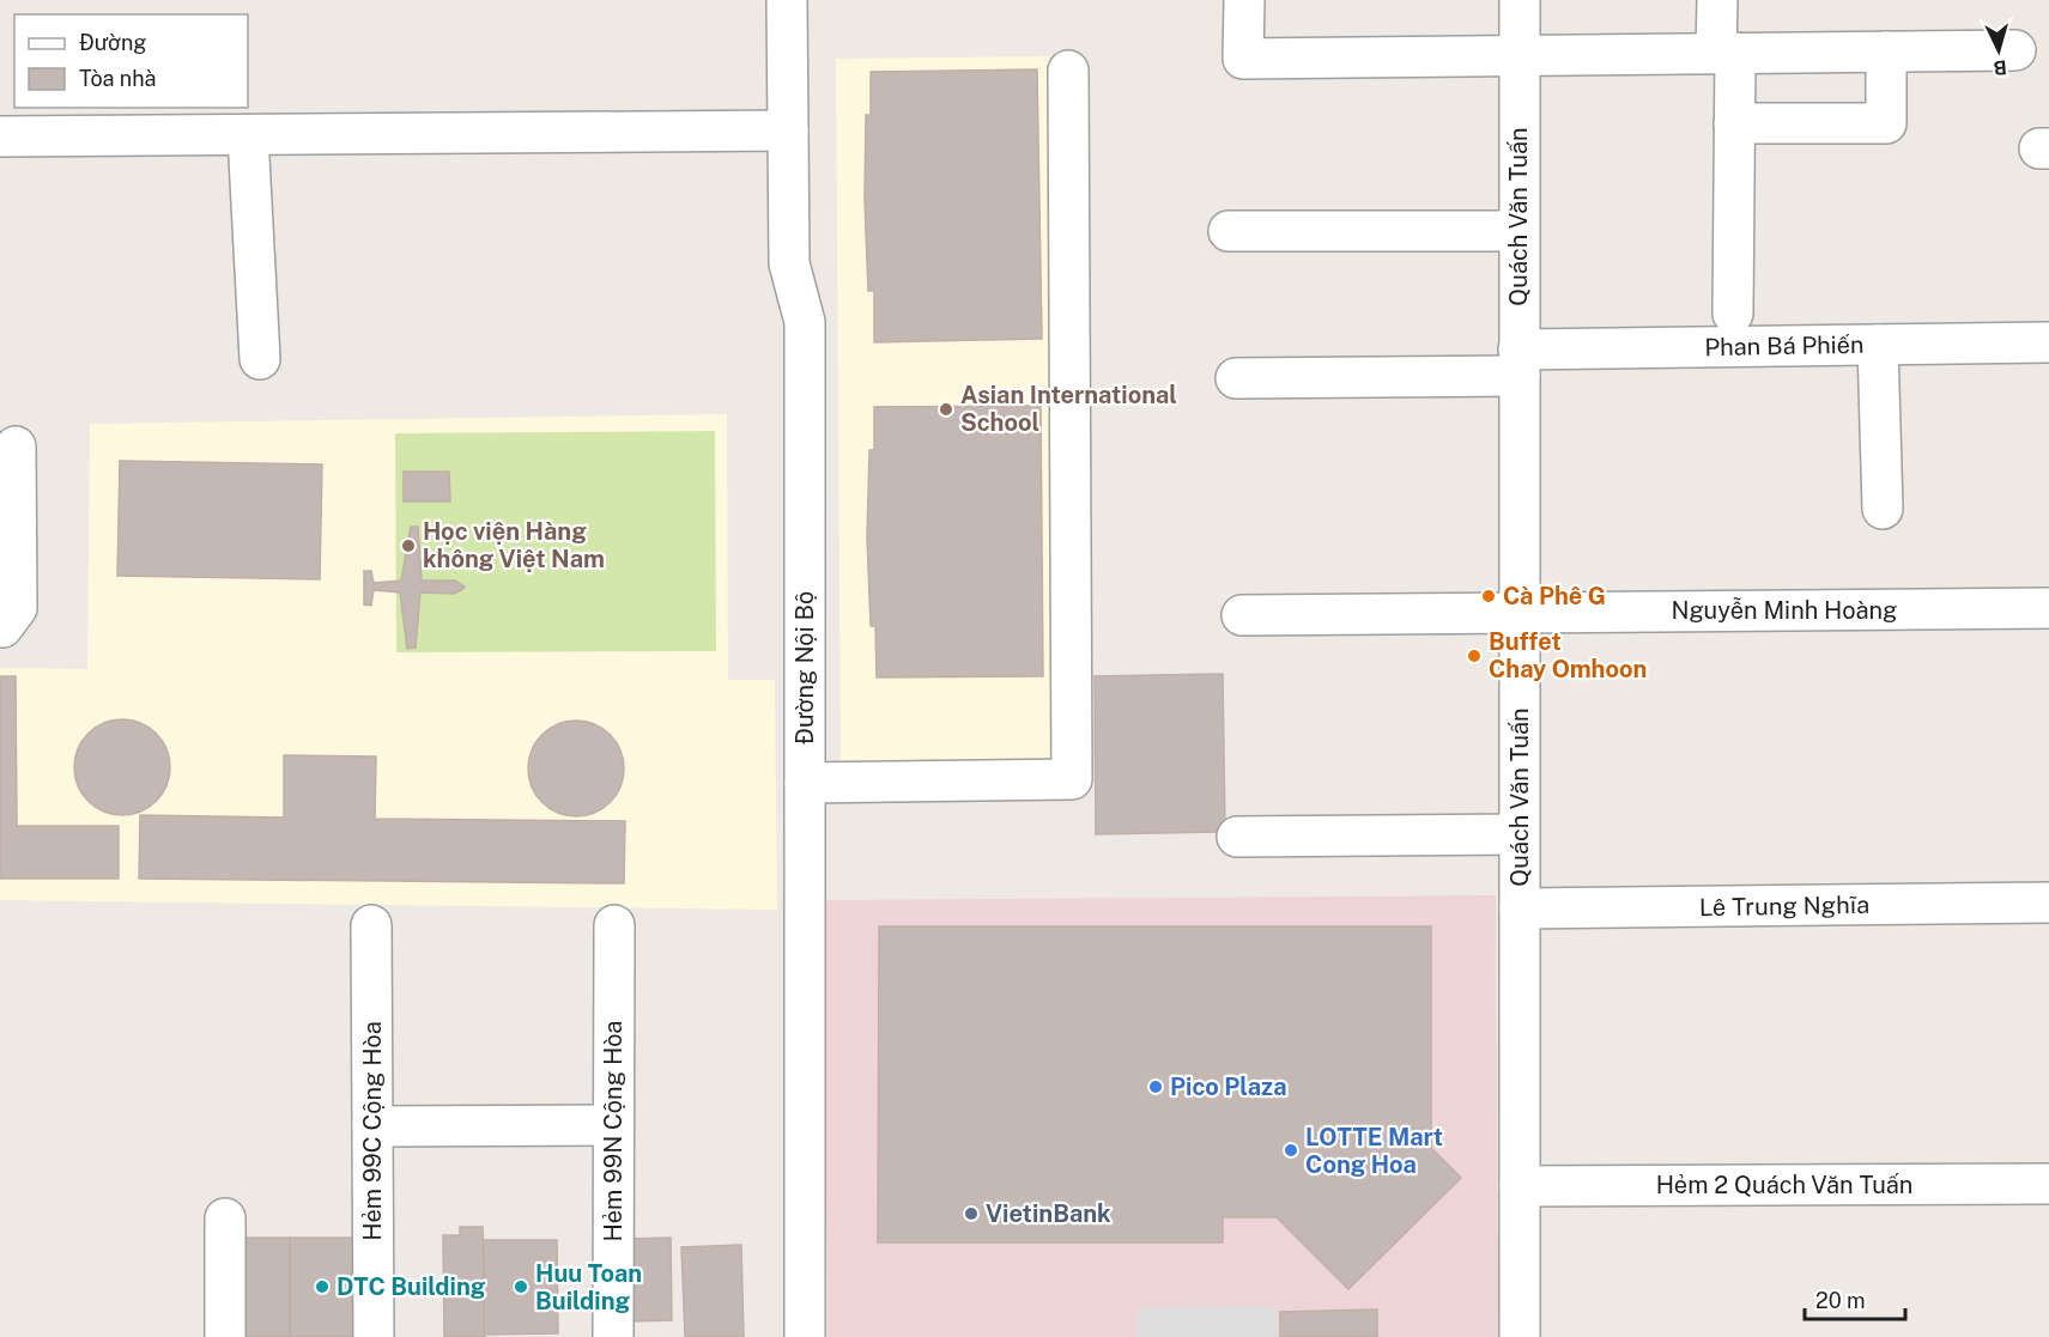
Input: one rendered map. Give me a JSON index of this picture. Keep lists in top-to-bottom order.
{
  "streets": {
    "street": [
      "Quách Văn Tuấn",
      "Phan Bá Phiến",
      "Nguyễn Minh Hoàng",
      "Đường Nội Bộ",
      "Lê Trung Nghĩa",
      "Hẻm 99C Cộng Hòa",
      "Hẻm 99N Cộng Hòa",
      "Hẻm 2 Quách Văn Tuấn"
    ]
  },
  "crossings": [
    ["Quách Văn Tuấn", "Phan Bá Phiến"],
    ["Quách Văn Tuấn", "Nguyễn Minh Hoàng"],
    ["Quách Văn Tuấn", "Lê Trung Nghĩa"],
    ["Quách Văn Tuấn", "Hẻm 2 Quách Văn Tuấn"]
  ],
  "places": [
    "Asian International School",
    "Học viện Hàng không Việt Nam",
    "Cà Phê G",
    "Buffet Chay Omhoon",
    "Pico Plaza",
    "LOTTE Mart Cong Hoa",
    "VietinBank",
    "DTC Building",
    "Huu Toan Building"
  ],
  "legend": ["Đường", "Tòa nhà"],
  "scale_bar": "20 m",
  "north": "bottom"
}
